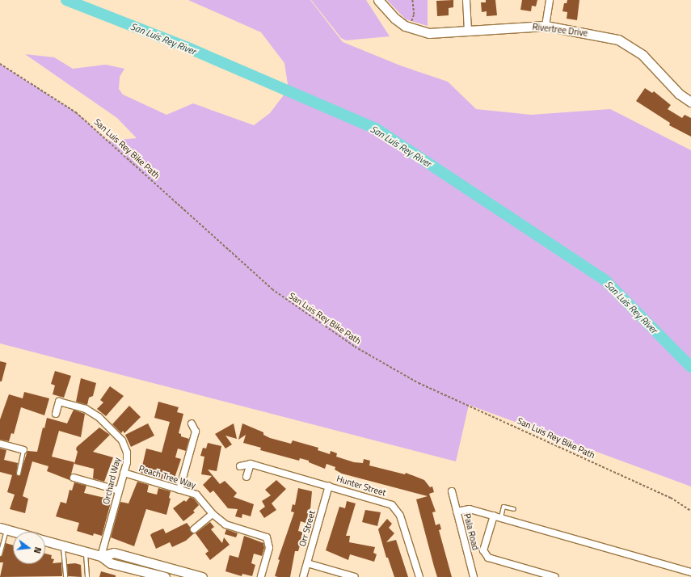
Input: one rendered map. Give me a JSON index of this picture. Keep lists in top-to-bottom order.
{
  "streets": {
    "street": [
      "Rivertree Drive",
      "Peach Tree Way",
      "Orchard Way",
      "Hunter Street",
      "Orr Street",
      "Pala Road"
    ],
    "path": ["San Luis Rey Bike Path"]
  },
  "crossings": [
    ["Peach Tree Way", "Orchard Way"],
    ["Hunter Street", "Orr Street"]
  ],
  "water": ["San Luis Rey River"],
  "north": "right"
}
